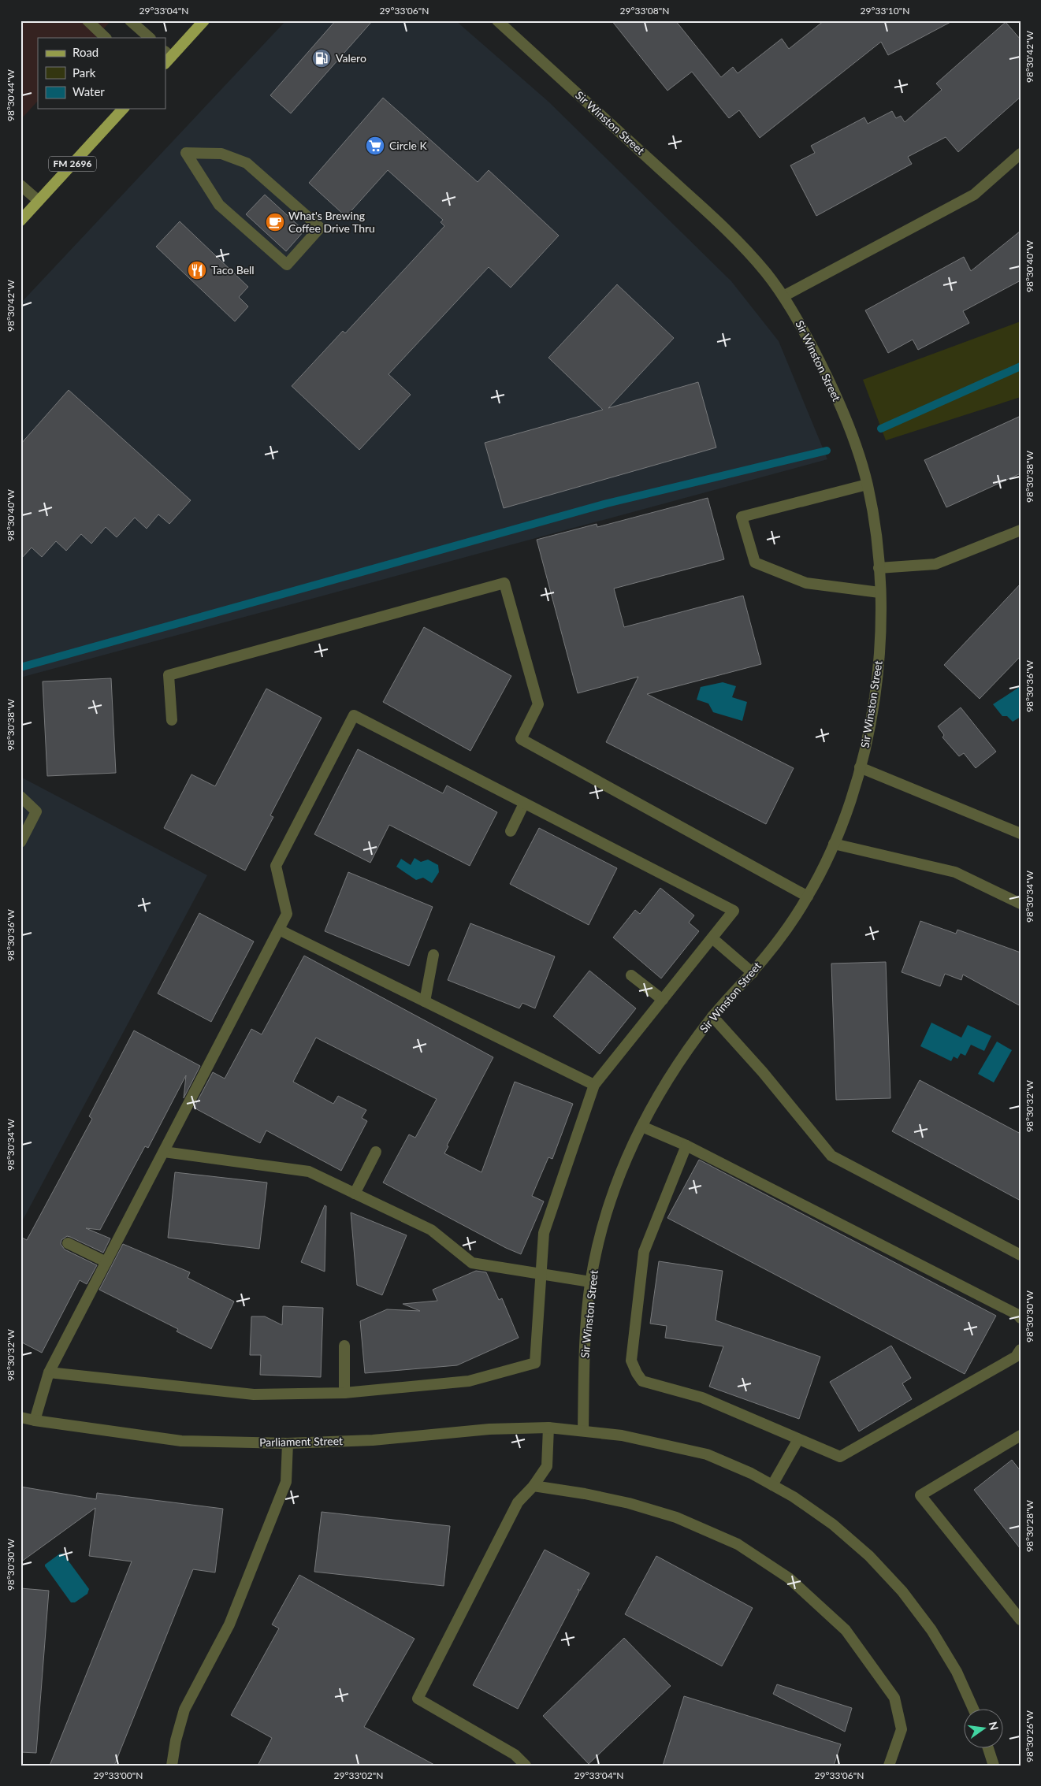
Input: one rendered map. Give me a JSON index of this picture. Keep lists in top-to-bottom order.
{
  "streets": {
    "main road": ["FM 2696"],
    "street": ["Sir Winston Street", "Parliament Street"]
  },
  "crossings": [
    ["Sir Winston Street", "Parliament Street"]
  ],
  "places": {
    "fuel station": ["Valero"],
    "supermarket": ["Circle K"],
    "cafe": ["What's Brewing Coffee Drive Thru"],
    "restaurant": ["Taco Bell"]
  },
  "legend": ["Road", "Park", "Water"],
  "north": "right",
  "coordinates": [
    "29°33'04\"N",
    "29°33'06\"N",
    "29°33'08\"N",
    "29°33'10\"N",
    "98°30'42\"W",
    "98°30'44\"W",
    "98°30'40\"W",
    "98°30'38\"W",
    "98°30'36\"W",
    "98°30'34\"W",
    "98°30'32\"W",
    "98°30'30\"W",
    "98°30'28\"W",
    "98°30'26\"W",
    "29°33'00\"N",
    "29°33'02\"N"
  ]
}
